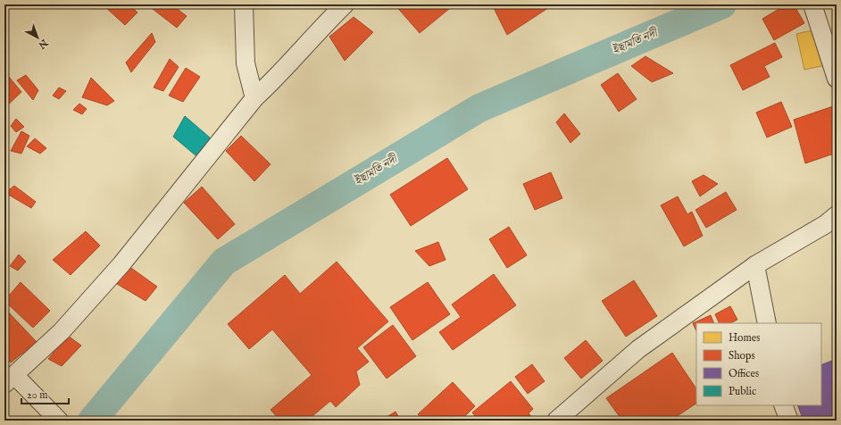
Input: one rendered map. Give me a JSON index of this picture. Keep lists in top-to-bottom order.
{
  "water": ["ইছামতি নদী"],
  "legend": [
    "Homes",
    "Shops",
    "Offices",
    "Public"
  ],
  "scale_bar": "20 m",
  "north": "bottom right"
}
